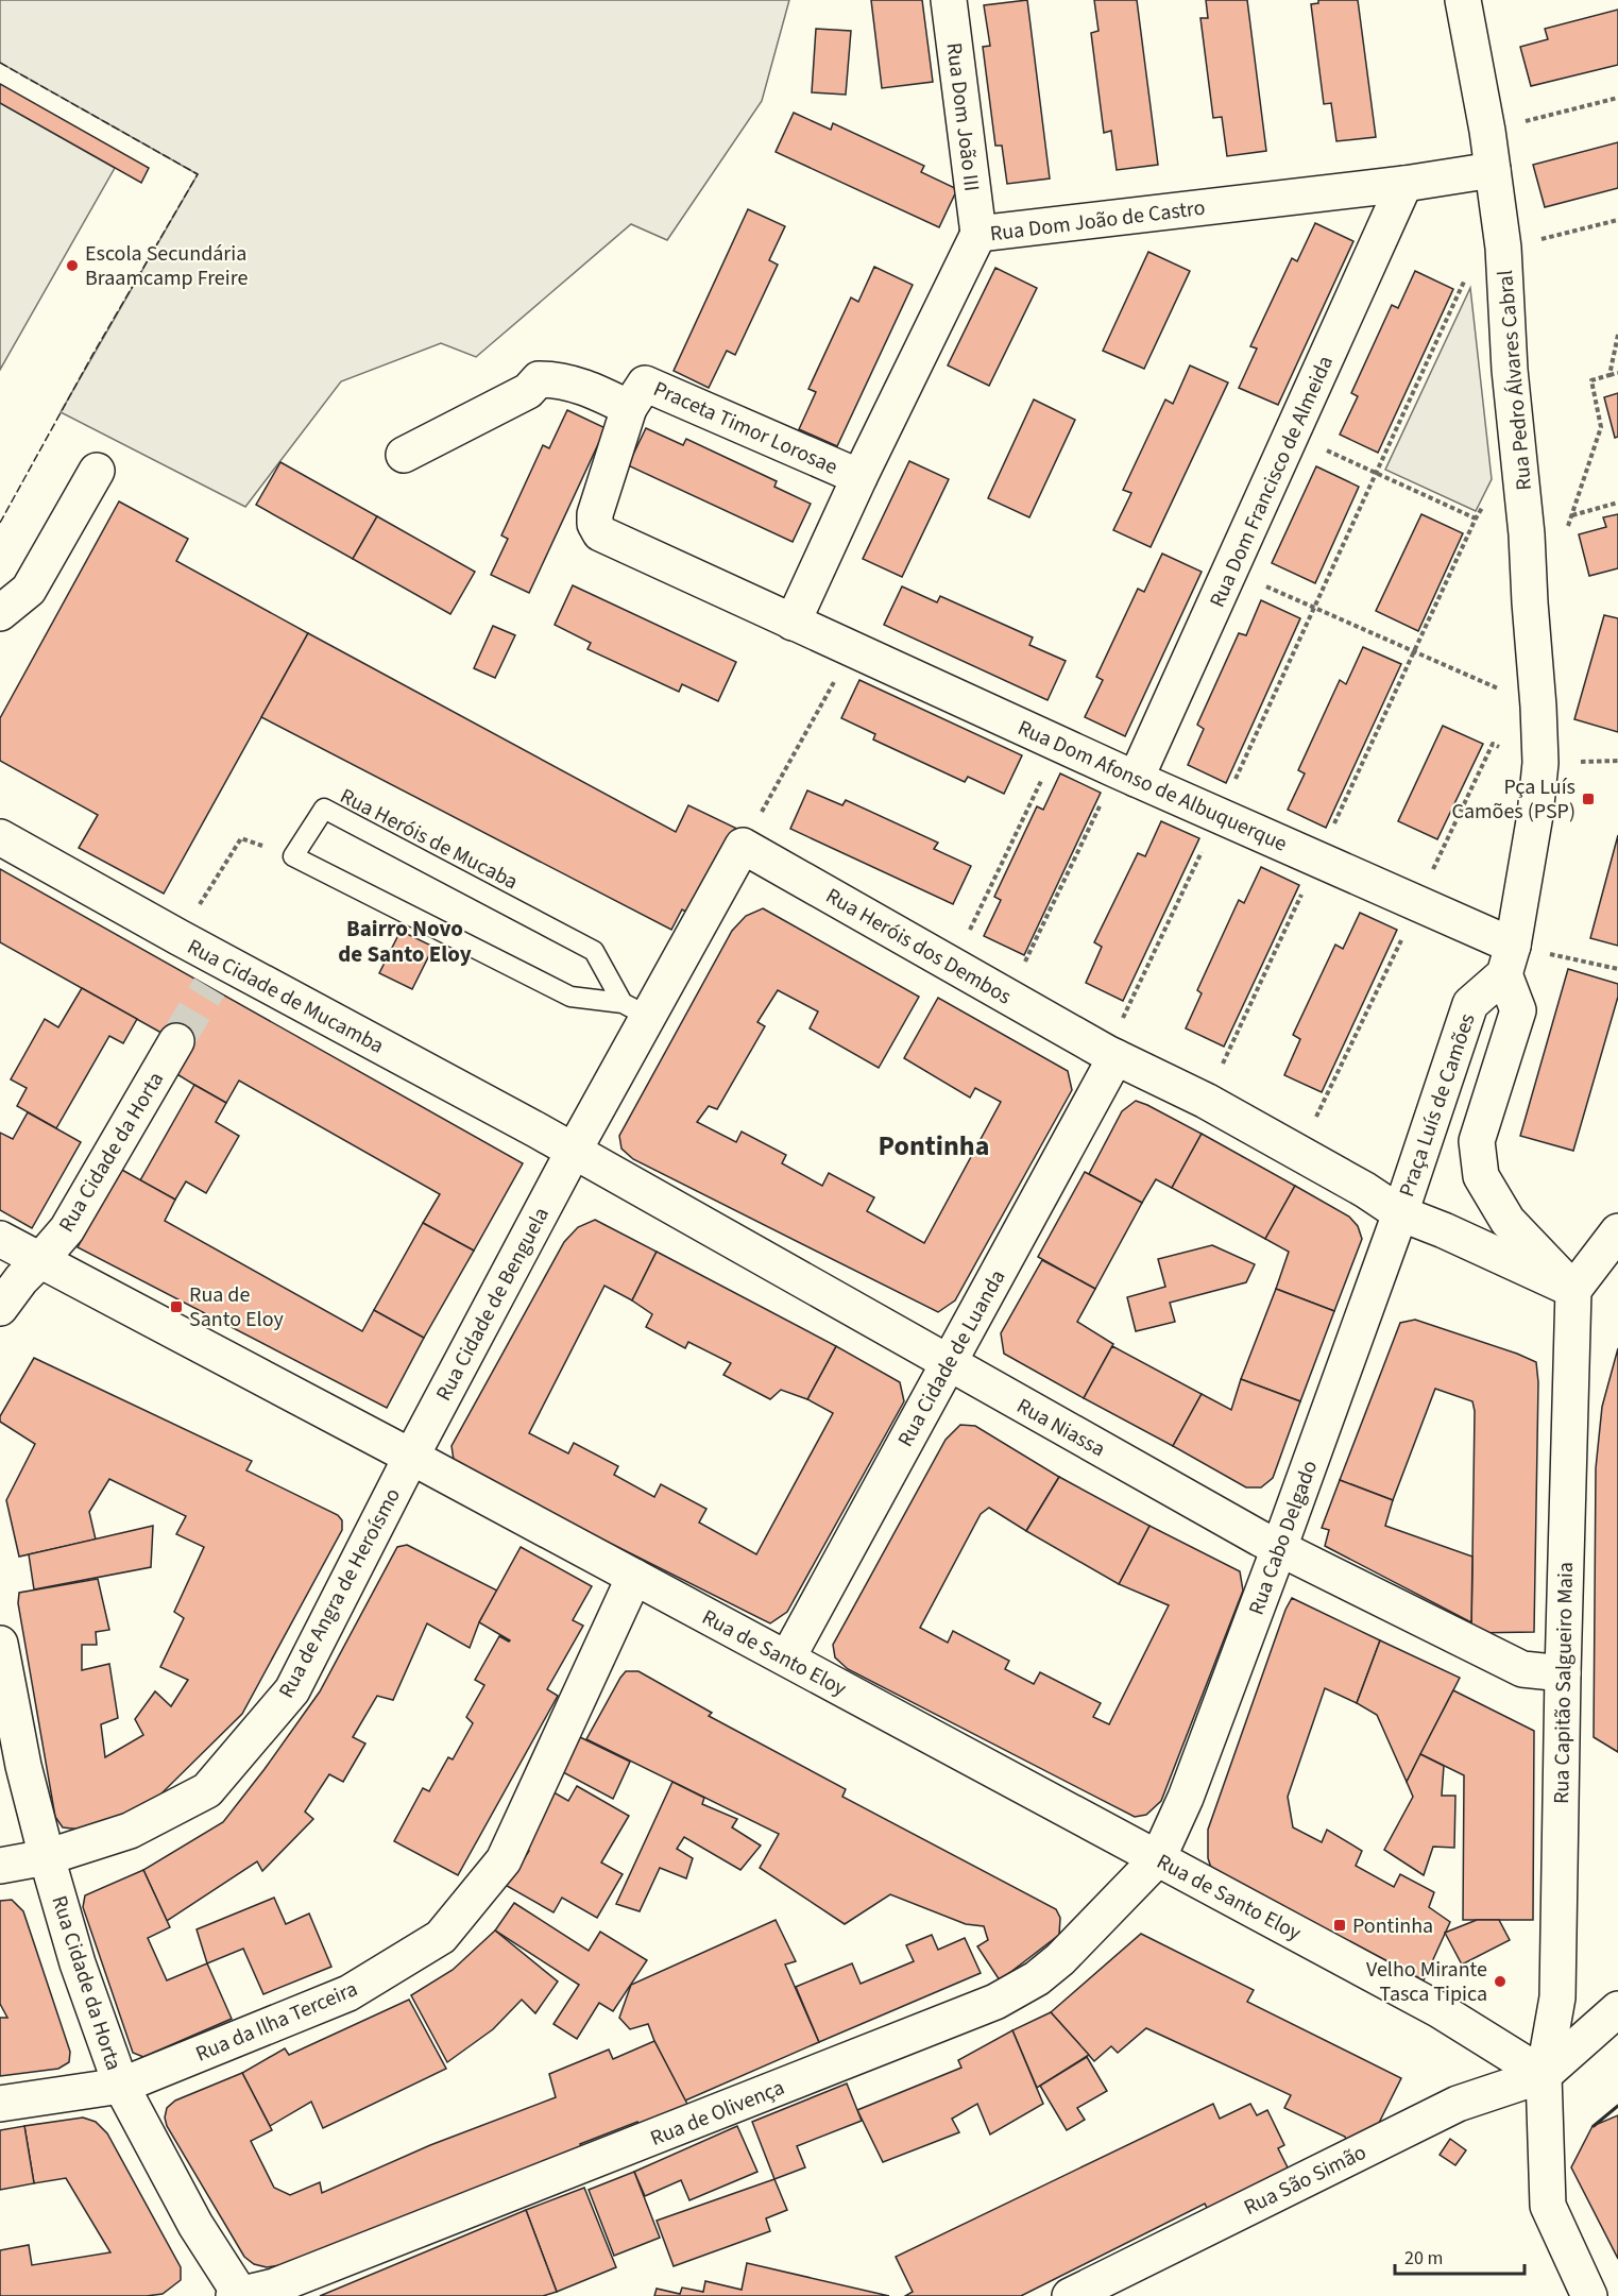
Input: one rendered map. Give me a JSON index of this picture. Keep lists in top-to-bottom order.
{
  "streets": {
    "street": [
      "Rua Dom João III",
      "Rua Dom João de Castro",
      "Rua Pedro Álvares Cabral",
      "Praceta Timor Lorosae",
      "Rua Dom Francisco de Almeida",
      "Rua Dom Afonso de Albuquerque",
      "Rua Heróis dos Dembos",
      "Rua Cidade de Mucamba",
      "Praça Luís de Camões",
      "Rua Cidade da Horta",
      "Rua Cidade de Benguela",
      "Rua Cidade de Luanda",
      "Rua Niassa",
      "Rua Cabo Delgado",
      "Rua de Angra de Heroísmo",
      "Rua de Santo Eloy",
      "Rua Capitão Salgueiro Maia",
      "Rua da Ilha Terceira",
      "Rua de Olivença",
      "Rua São Simão"
    ],
    "lane": ["Rua Heróis de Mucaba"]
  },
  "crossings": [
    ["Rua Dom João III", "Rua Dom João de Castro"],
    ["Rua Dom João de Castro", "Rua Pedro Álvares Cabral"],
    ["Rua Dom João de Castro", "Praceta Timor Lorosae"],
    ["Rua Dom João de Castro", "Rua Dom Francisco de Almeida"],
    ["Rua Dom João de Castro", "Rua Dom Afonso de Albuquerque"],
    ["Rua Pedro Álvares Cabral", "Rua Dom Afonso de Albuquerque"],
    ["Rua Pedro Álvares Cabral", "Praça Luís de Camões"],
    ["Praceta Timor Lorosae", "Rua Dom Afonso de Albuquerque"],
    ["Rua Dom Francisco de Almeida", "Rua Dom Afonso de Albuquerque"],
    ["Rua Dom Afonso de Albuquerque", "Praça Luís de Camões"],
    ["Rua Heróis dos Dembos", "Praça Luís de Camões"],
    ["Rua Heróis dos Dembos", "Rua Cidade de Luanda"],
    ["Rua Heróis dos Dembos", "Rua Cabo Delgado"],
    ["Rua Cidade de Mucamba", "Rua Cidade de Benguela"],
    ["Rua Cidade de Mucamba", "Rua Niassa"],
    ["Praça Luís de Camões", "Rua Cabo Delgado"],
    ["Praça Luís de Camões", "Rua Capitão Salgueiro Maia"],
    ["Rua Cidade da Horta", "Rua de Angra de Heroísmo"],
    ["Rua Cidade da Horta", "Rua de Santo Eloy"],
    ["Rua Cidade da Horta", "Rua da Ilha Terceira"],
    ["Rua Cidade da Horta", "Rua de Olivença"],
    ["Rua Cidade de Benguela", "Rua Niassa"],
    ["Rua Cidade de Benguela", "Rua de Angra de Heroísmo"],
    ["Rua Cidade de Benguela", "Rua de Santo Eloy"],
    ["Rua Cidade de Luanda", "Rua Niassa"],
    ["Rua Cidade de Luanda", "Rua de Santo Eloy"],
    ["Rua Niassa", "Rua Cabo Delgado"],
    ["Rua Niassa", "Rua Capitão Salgueiro Maia"],
    ["Rua Cabo Delgado", "Rua de Santo Eloy"],
    ["Rua Cabo Delgado", "Rua de Olivença"],
    ["Rua de Angra de Heroísmo", "Rua de Santo Eloy"],
    ["Rua de Santo Eloy", "Rua Capitão Salgueiro Maia"],
    ["Rua de Santo Eloy", "Rua da Ilha Terceira"],
    ["Rua de Santo Eloy", "Rua de Olivença"],
    ["Rua de Santo Eloy", "Rua São Simão"],
    ["Rua Capitão Salgueiro Maia", "Rua São Simão"]
  ],
  "districts": ["Bairro Novo de Santo Eloy", "Pontinha"],
  "places": {
    "other": ["Escola Secundária Braamcamp Freire", "Velho Mirante Tasca Tipica"],
    "transit": ["Pça Luís Camões (PSP)", "Rua de Santo Eloy", "Pontinha"]
  },
  "scale_bar": "20 m"
}
